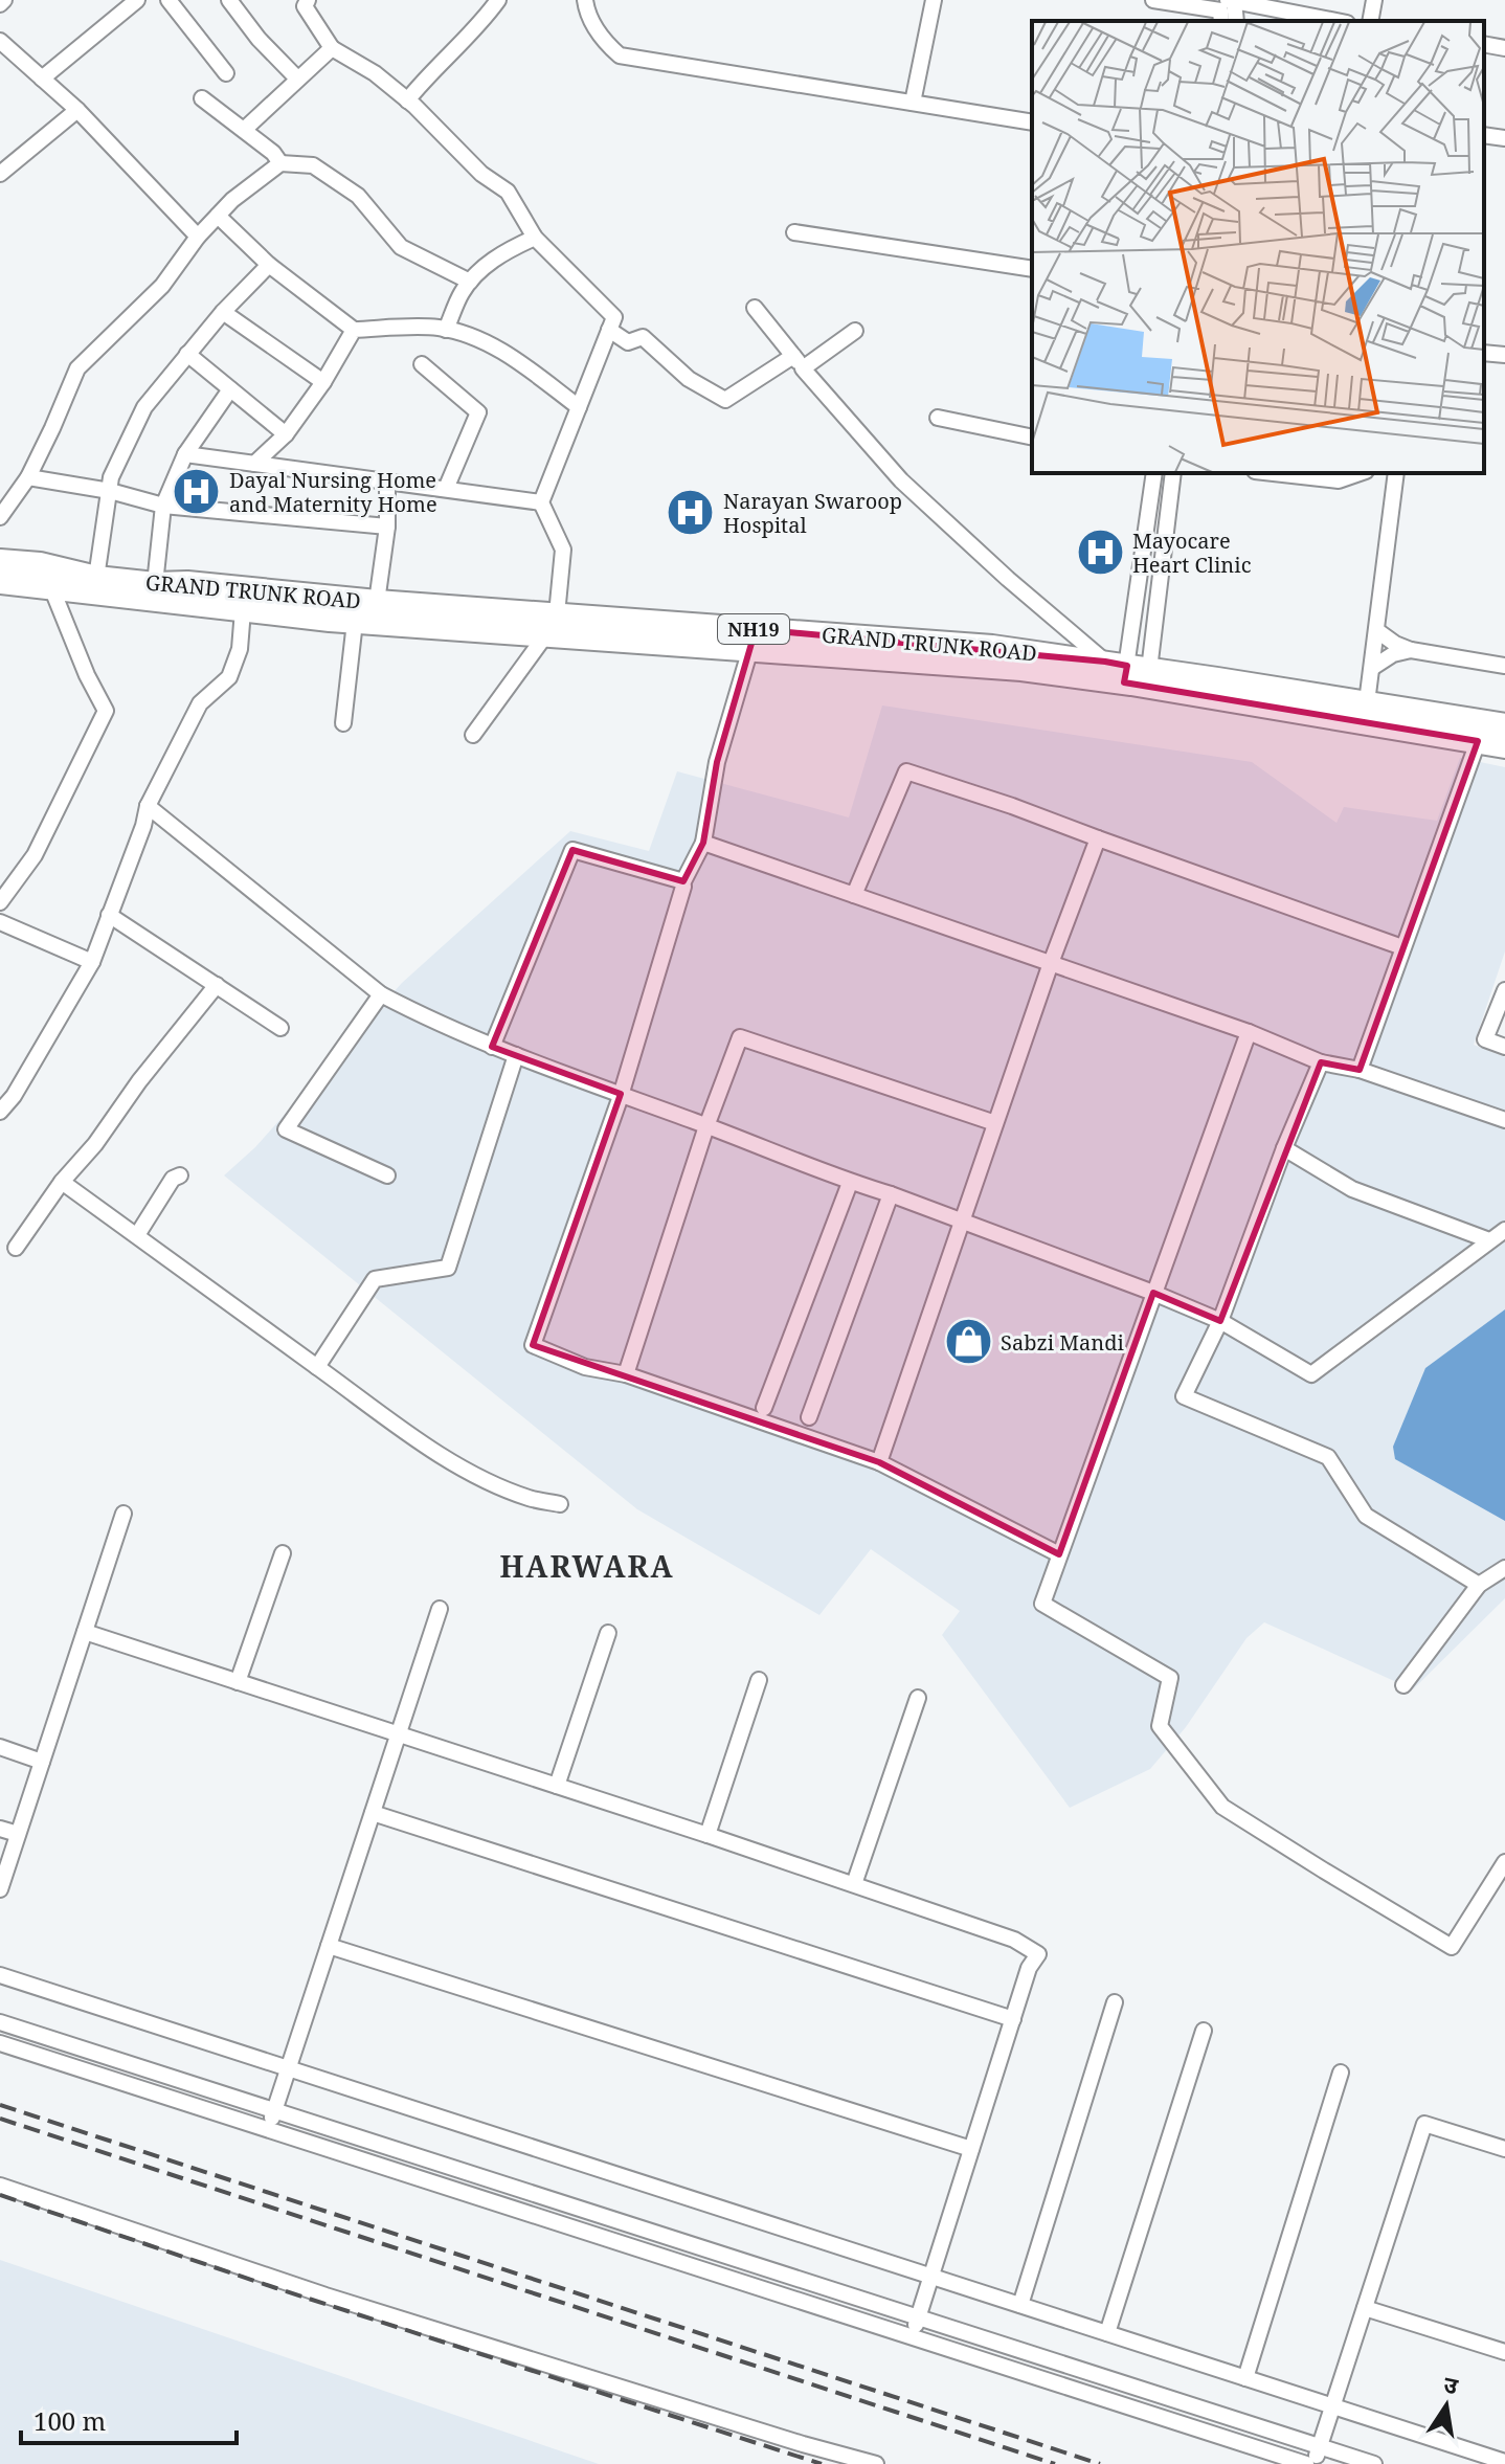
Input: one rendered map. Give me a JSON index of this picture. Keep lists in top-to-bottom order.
{
  "streets": {
    "highway": ["GRAND TRUNK ROAD", "NH19"]
  },
  "districts": ["HARWARA"],
  "places": {
    "hospital": ["Dayal Nursing Home and Maternity Home", "Narayan Swaroop Hospital", "Mayocare Heart Clinic"],
    "shop": ["Sabzi Mandi"]
  },
  "scale_bar": "100 m",
  "north": "top"
}
